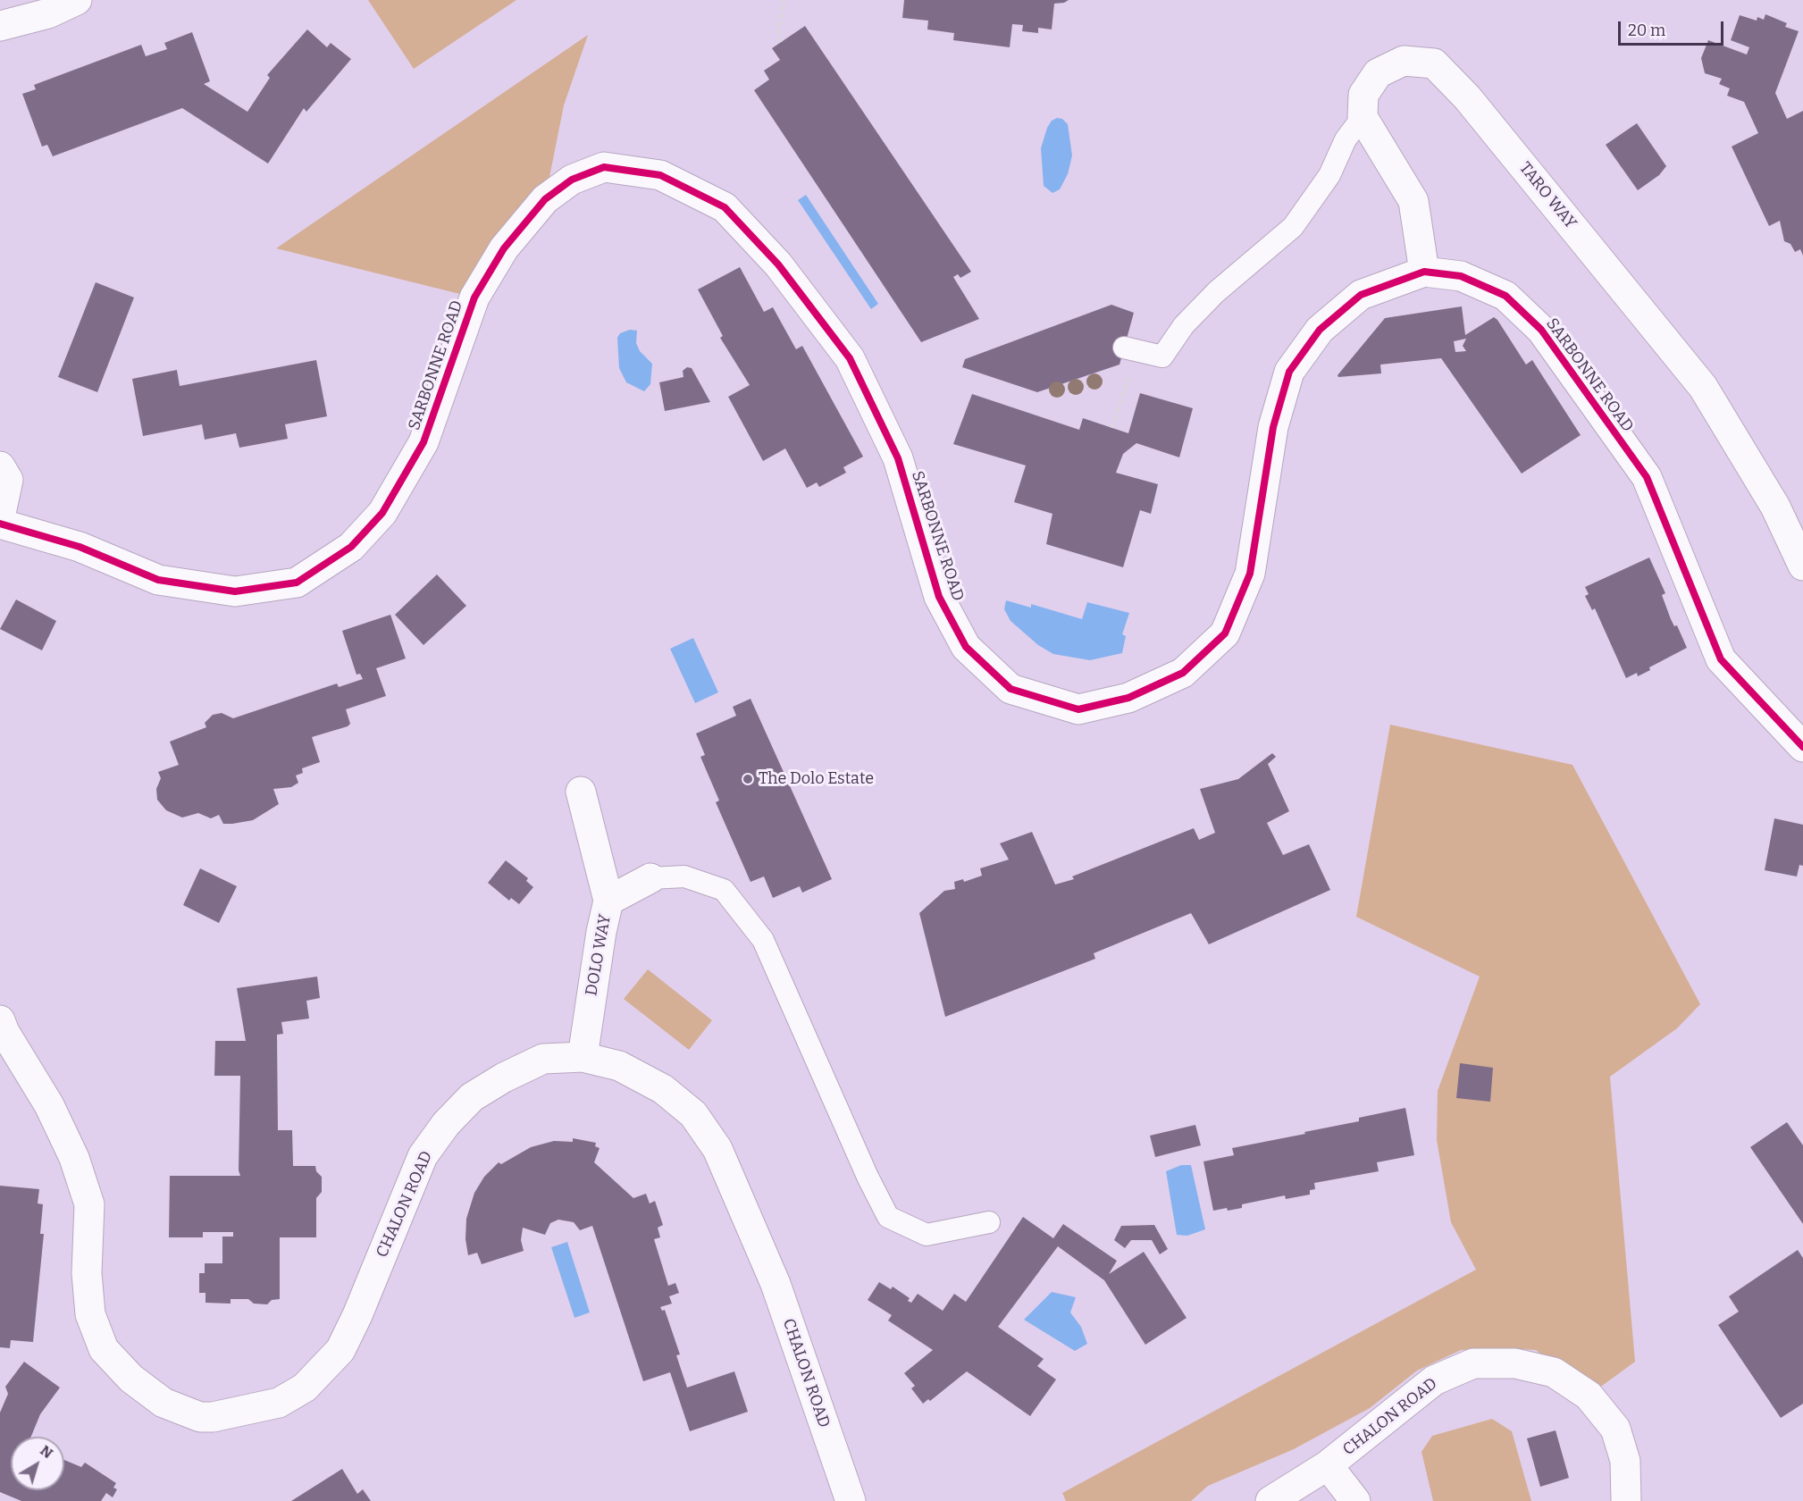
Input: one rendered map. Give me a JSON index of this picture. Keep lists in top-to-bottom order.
{
  "streets": {
    "street": [
      "TARO WAY",
      "SARBONNE ROAD",
      "DOLO WAY",
      "CHALON ROAD"
    ]
  },
  "crossings": [
    ["DOLO WAY", "CHALON ROAD"]
  ],
  "places": ["The Dolo Estate"],
  "scale_bar": "20 m",
  "north": "top right"
}
